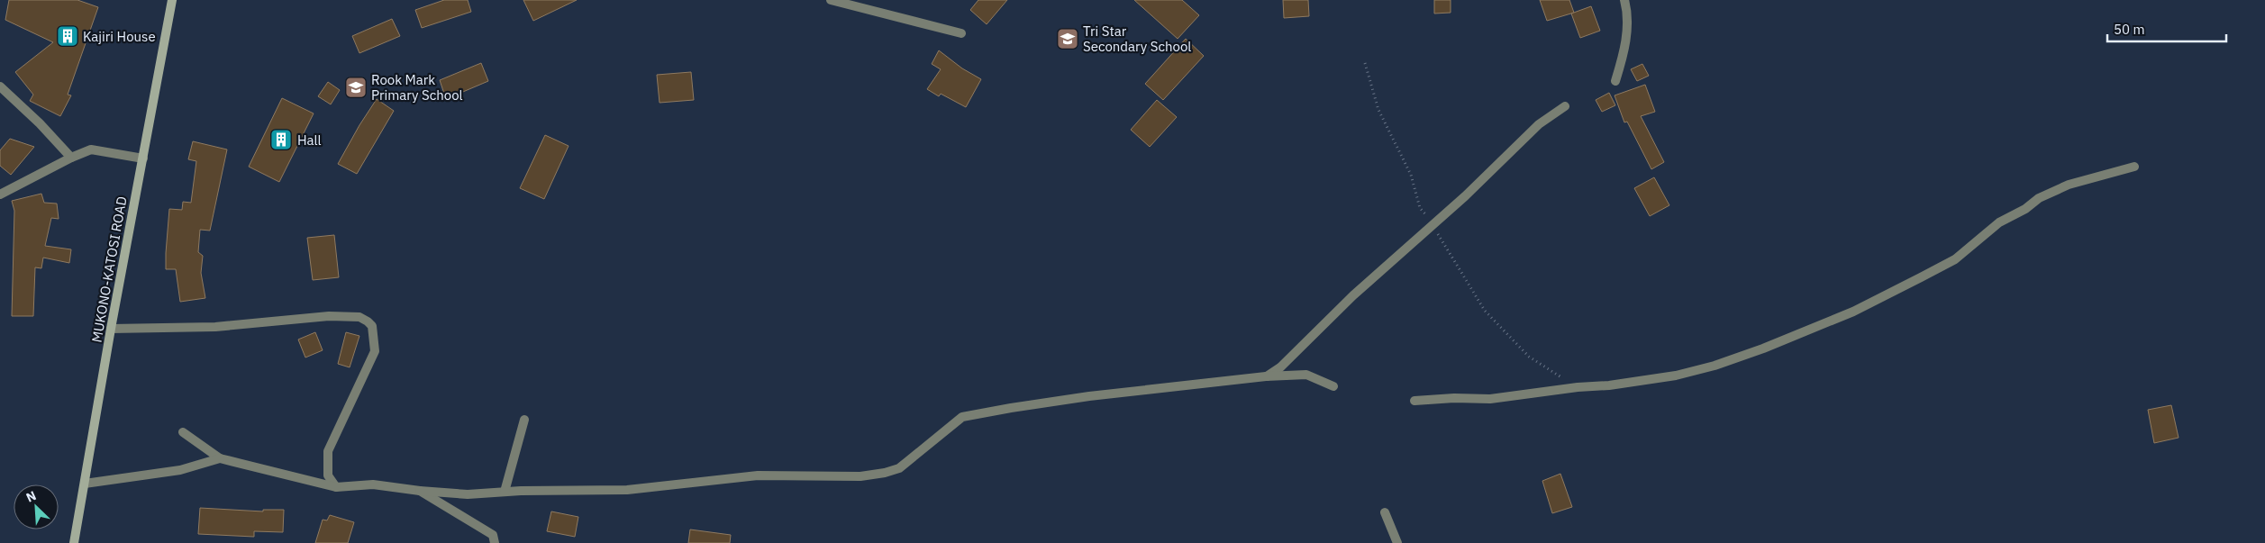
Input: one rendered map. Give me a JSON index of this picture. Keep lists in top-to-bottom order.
{
  "streets": {
    "main road": ["MUKONO-KATOSI ROAD"]
  },
  "places": {
    "building": ["Kajiri House", "Hall"],
    "school or university": ["Tri Star Secondary School", "Rook Mark Primary School"]
  },
  "scale_bar": "50 m",
  "north": "top left"
}
